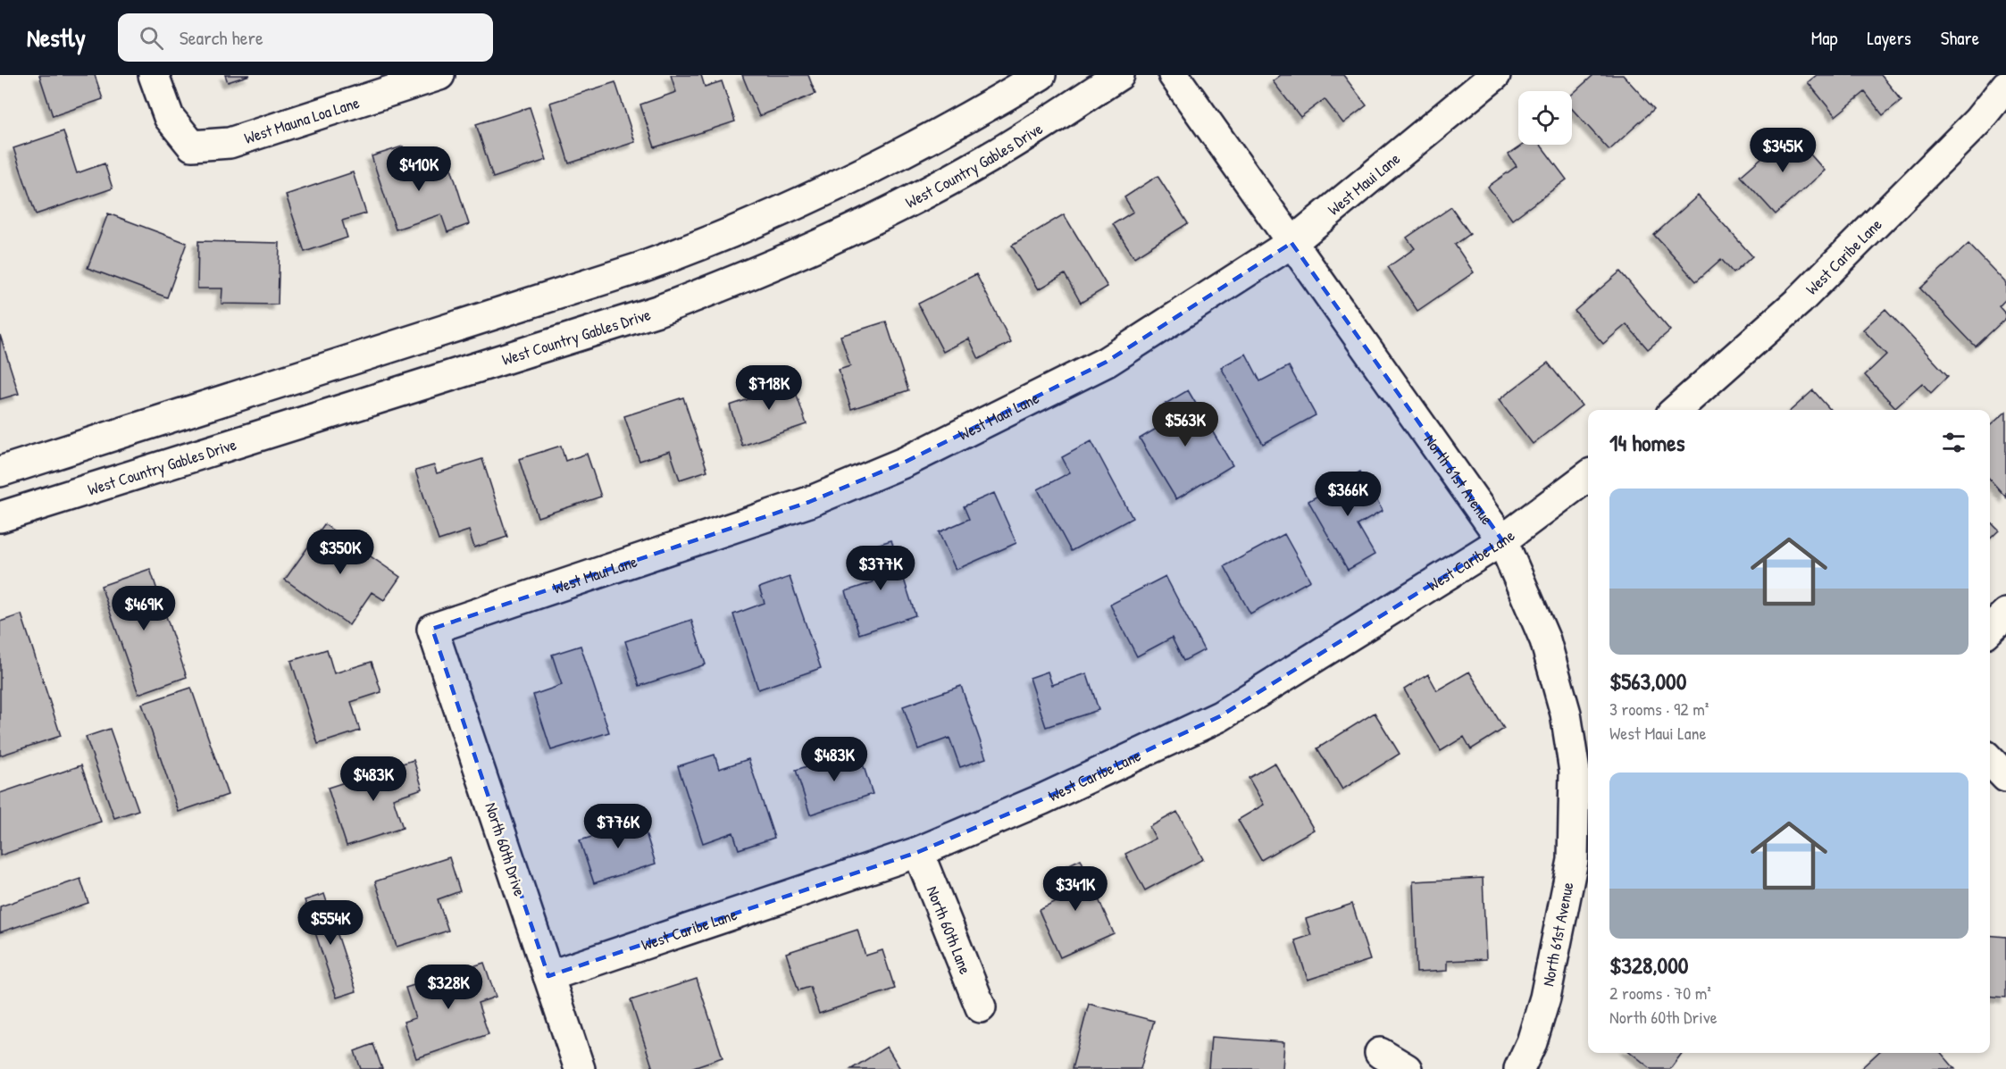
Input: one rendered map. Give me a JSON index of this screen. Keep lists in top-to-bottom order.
{
  "streets": {
    "street": [
      "West Mauna Loa Lane",
      "West Country Gables Drive",
      "West Maui Lane",
      "West Caribe Lane",
      "North 61st Avenue",
      "North 60th Drive",
      "North 60th Lane"
    ]
  },
  "crossings": [
    ["West Maui Lane", "North 61st Avenue"],
    ["West Maui Lane", "North 60th Drive"],
    ["West Caribe Lane", "North 61st Avenue"],
    ["West Caribe Lane", "North 60th Drive"],
    ["West Caribe Lane", "North 60th Lane"]
  ],
  "page": {
    "header": "Nestly",
    "search": "Search here",
    "nav": ["Map", "Layers", "Share"],
    "price": [
      "$345K",
      "$410K",
      "$718K",
      "$563K",
      "$366K",
      "$350K",
      "$377K",
      "$469K",
      "$483K",
      "$483K",
      "$776K",
      "$341K",
      "$554K",
      "$328K"
    ],
    "heading": "14 homes",
    "list": [
      {
        "name": "$563,000",
        "note": "3 rooms · 92 m² · West Maui Lane"
      },
      {
        "name": "$328,000",
        "note": "2 rooms · 70 m² · North 60th Drive"
      }
    ]
  }
}
